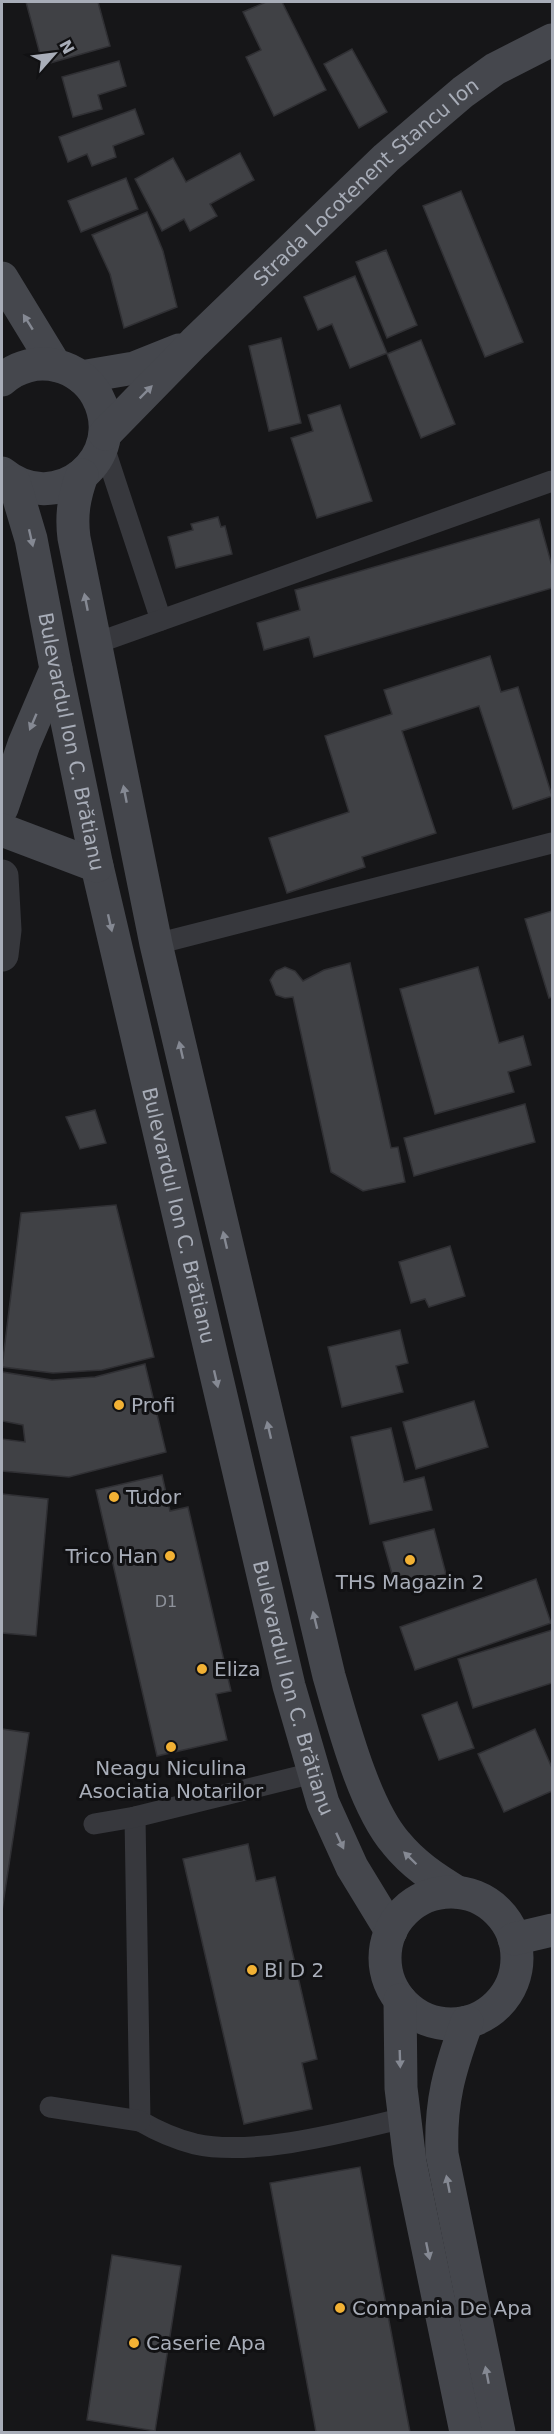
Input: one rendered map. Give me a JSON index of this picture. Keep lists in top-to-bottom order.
{
  "streets": {
    "main road": ["Strada Locotenent Stancu Ion", "Bulevardul Ion C. Brătianu"]
  },
  "crossings": [
    ["Strada Locotenent Stancu Ion", "Bulevardul Ion C. Brătianu"]
  ],
  "places": [
    "Profi",
    "Tudor",
    "Trico Han",
    "THS Magazin 2",
    "Eliza",
    "Neagu Niculina Asociatia Notarilor",
    "Bl D 2",
    "Compania De Apa",
    "Caserie Apa"
  ],
  "house_numbers": ["D1"],
  "north": "top right"
}
